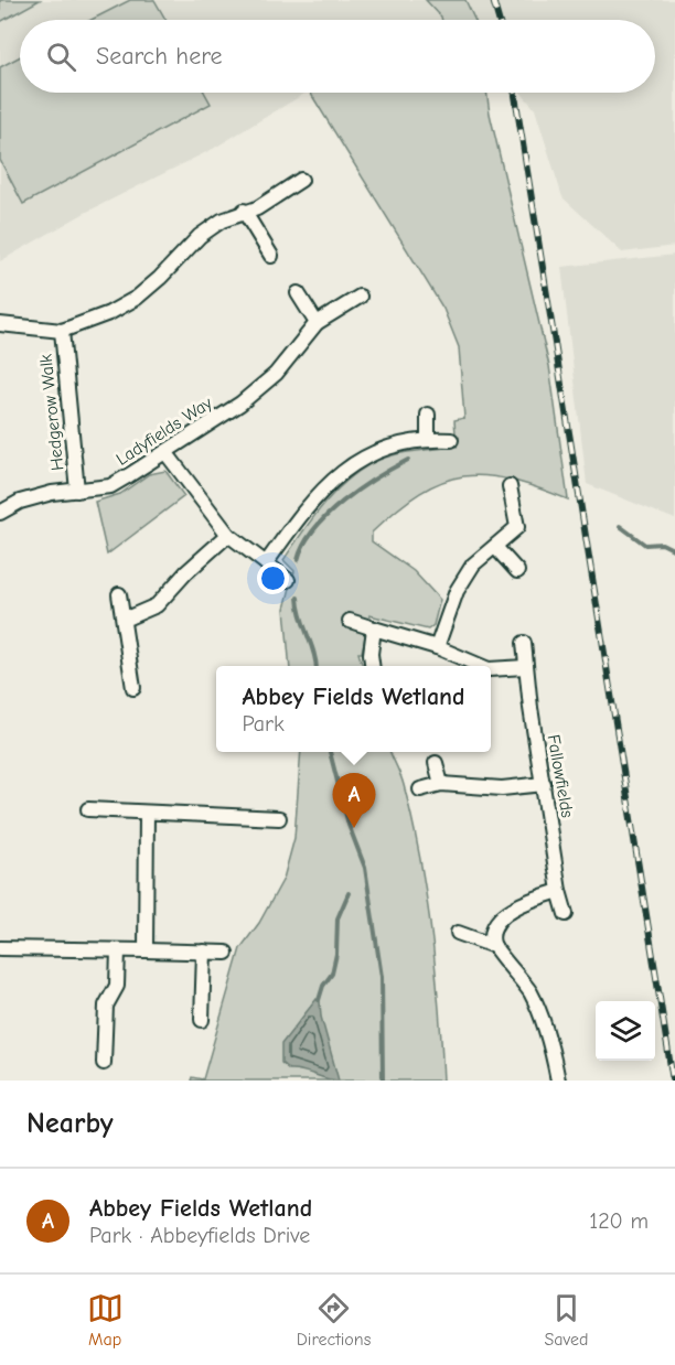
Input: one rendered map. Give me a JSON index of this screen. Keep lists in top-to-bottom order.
{
  "streets": {
    "street": ["Hedgerow Walk", "Ladyfields Way", "Fallowfields"]
  },
  "crossings": [
    ["Hedgerow Walk", "Ladyfields Way"]
  ],
  "page": {
    "search": "Search here",
    "popup": ["Abbey Fields Wetland", "Park"],
    "pins": "A",
    "heading": "Nearby",
    "list": [
      {
        "mark": "A",
        "name": "Abbey Fields Wetland",
        "note": "Park · Abbeyfields Drive",
        "value": "120 m"
      }
    ],
    "nav": ["Map", "Directions", "Saved"]
  }
}
